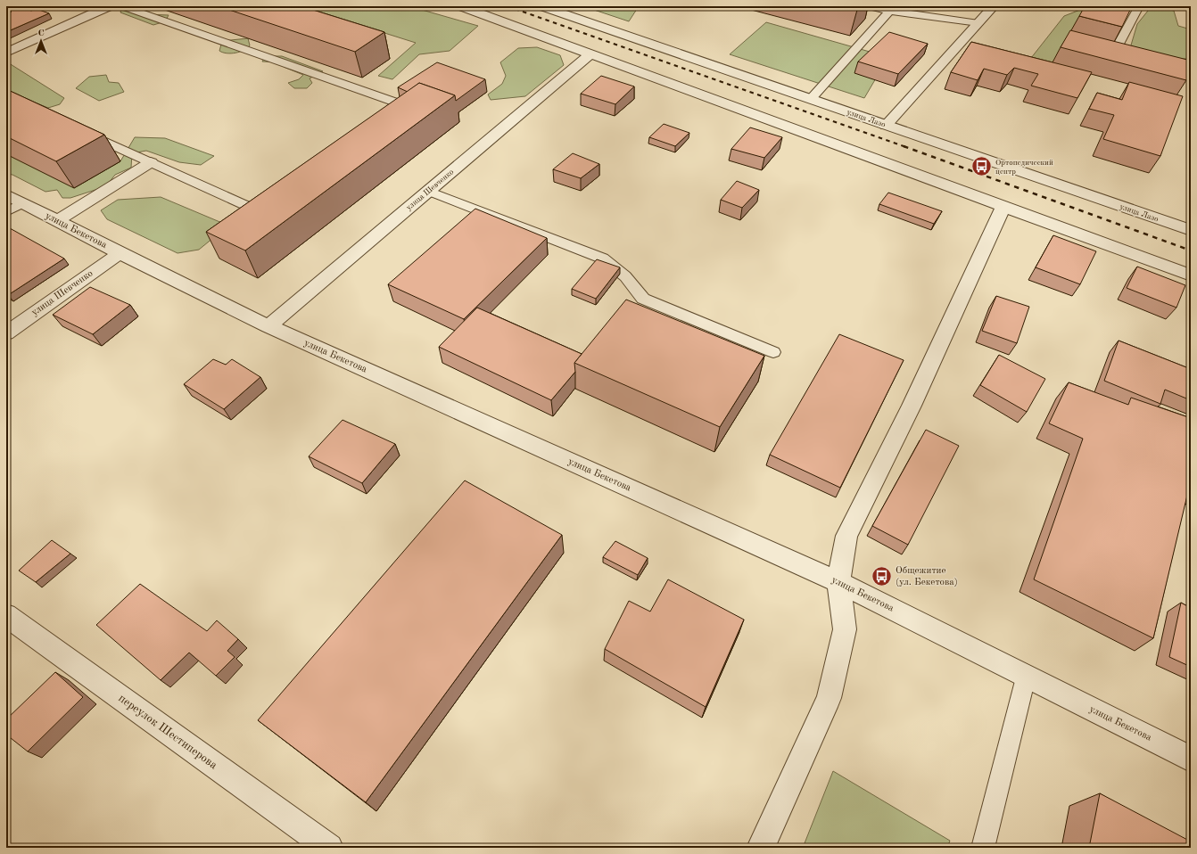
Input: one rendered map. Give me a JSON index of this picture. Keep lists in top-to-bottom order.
{
  "streets": {
    "street": [
      "улица Лазо",
      "улица Шевченко",
      "улица Бекетова",
      "переулок Шестиперова"
    ]
  },
  "crossings": [
    ["улица Шевченко", "улица Бекетова"]
  ],
  "places": {
    "bus stop": ["Ортопедический центр", "Общежитие (ул. Бекетова)"]
  },
  "north": "top"
}
